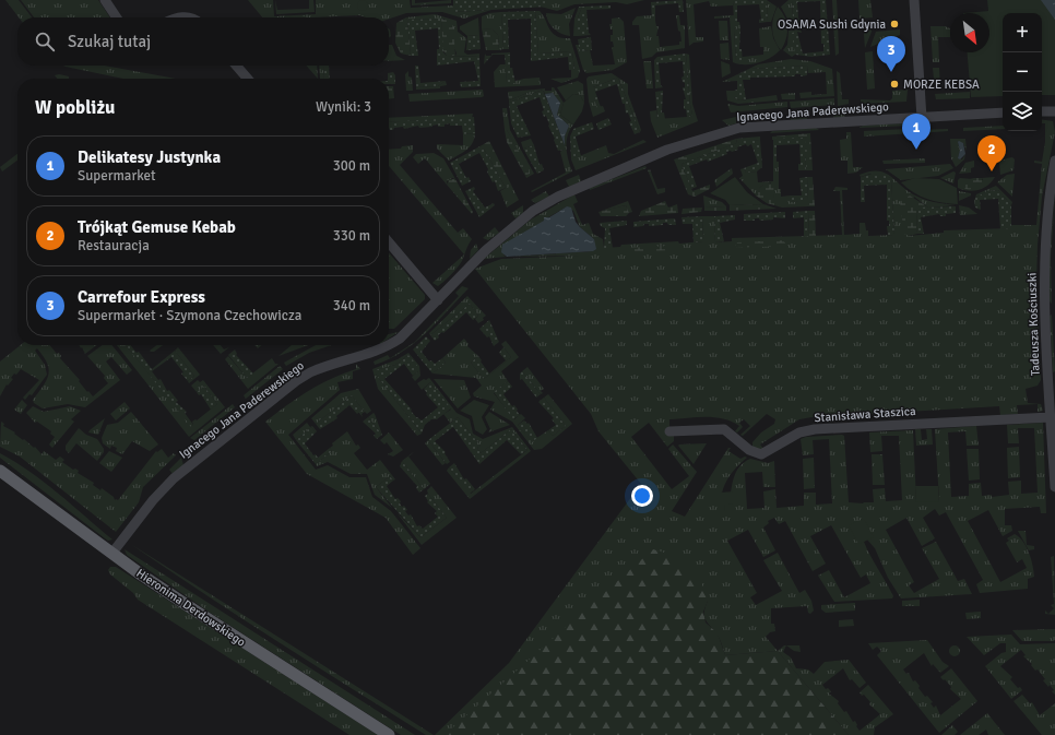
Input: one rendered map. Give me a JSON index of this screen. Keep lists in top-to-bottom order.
{
  "streets": {
    "main road": ["Hieronima Derdowskiego"],
    "street": ["Ignacego Jana Paderewskiego", "Tadeusza Kościuszki", "Stanisława Staszica"]
  },
  "crossings": [
    ["Ignacego Jana Paderewskiego", "Hieronima Derdowskiego"],
    ["Tadeusza Kościuszki", "Stanisława Staszica"]
  ],
  "places": ["OSAMA Sushi Gdynia", "MORZE KEBSA"],
  "north": "bottom right",
  "page": {
    "map_buttons": ["+", "−"],
    "search": "Szukaj tutaj",
    "pins": ["3", "1", "2"],
    "heading": ["W pobliżu", "Wyniki: 3"],
    "list": [
      {
        "mark": "1",
        "name": "Delikatesy Justynka",
        "note": "Supermarket",
        "value": "300 m"
      },
      {
        "mark": "2",
        "name": "Trójkąt Gemuse Kebab",
        "note": "Restauracja",
        "value": "330 m"
      },
      {
        "mark": "3",
        "name": "Carrefour Express",
        "note": "Supermarket · Szymona Czechowicza",
        "value": "340 m"
      }
    ]
  }
}
